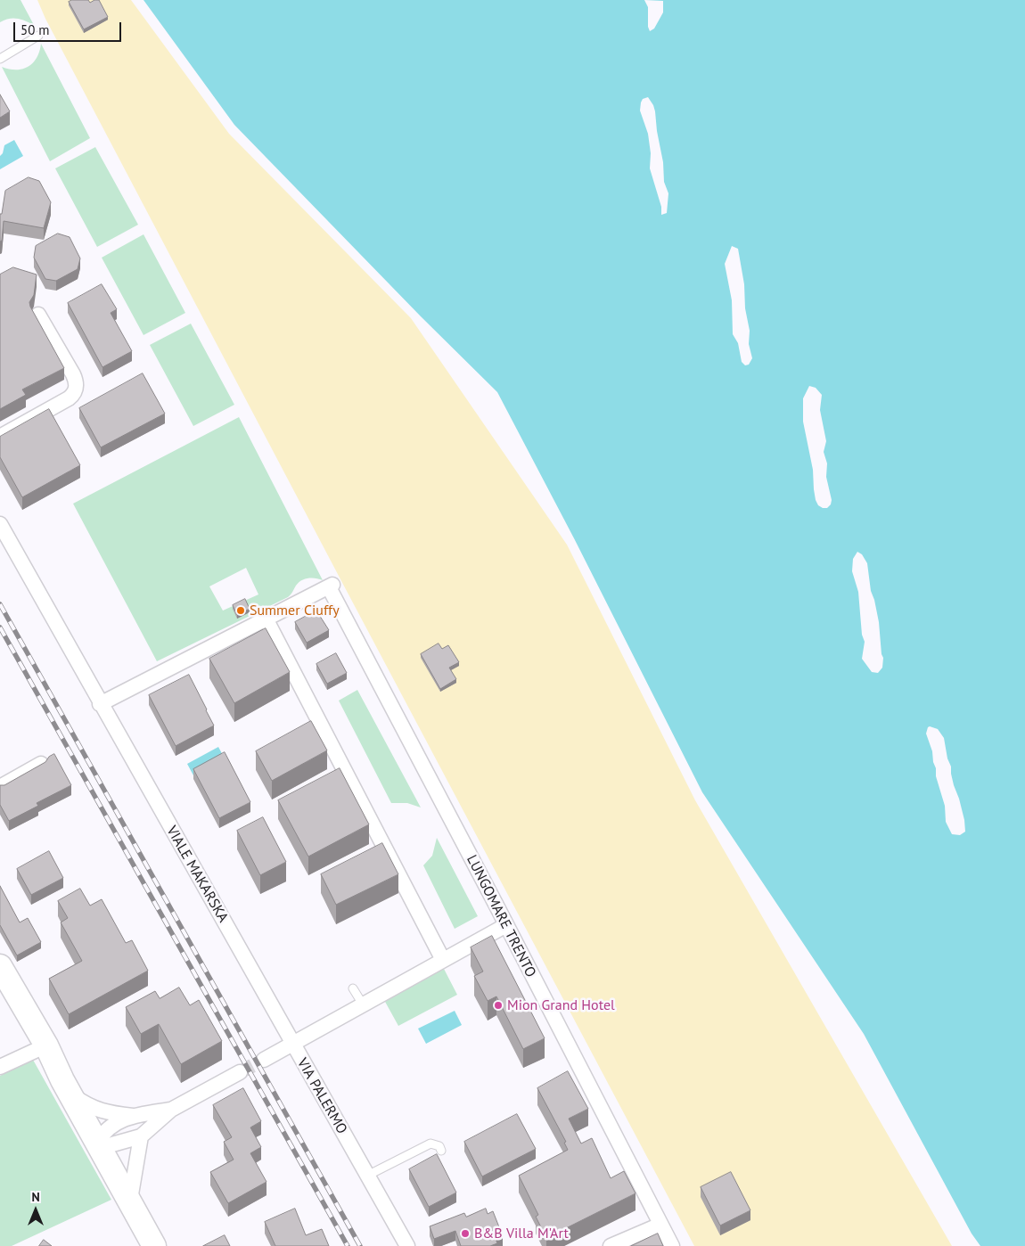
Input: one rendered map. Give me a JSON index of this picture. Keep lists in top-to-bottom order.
{
  "streets": {
    "street": ["VIALE MAKARSKA", "LUNGOMARE TRENTO", "VIA PALERMO"]
  },
  "crossings": [
    ["VIALE MAKARSKA", "VIA PALERMO"]
  ],
  "places": ["Summer Ciuffy", "Mion Grand Hotel", "B&B Villa M'Art"],
  "scale_bar": "50 m",
  "north": "top"
}
